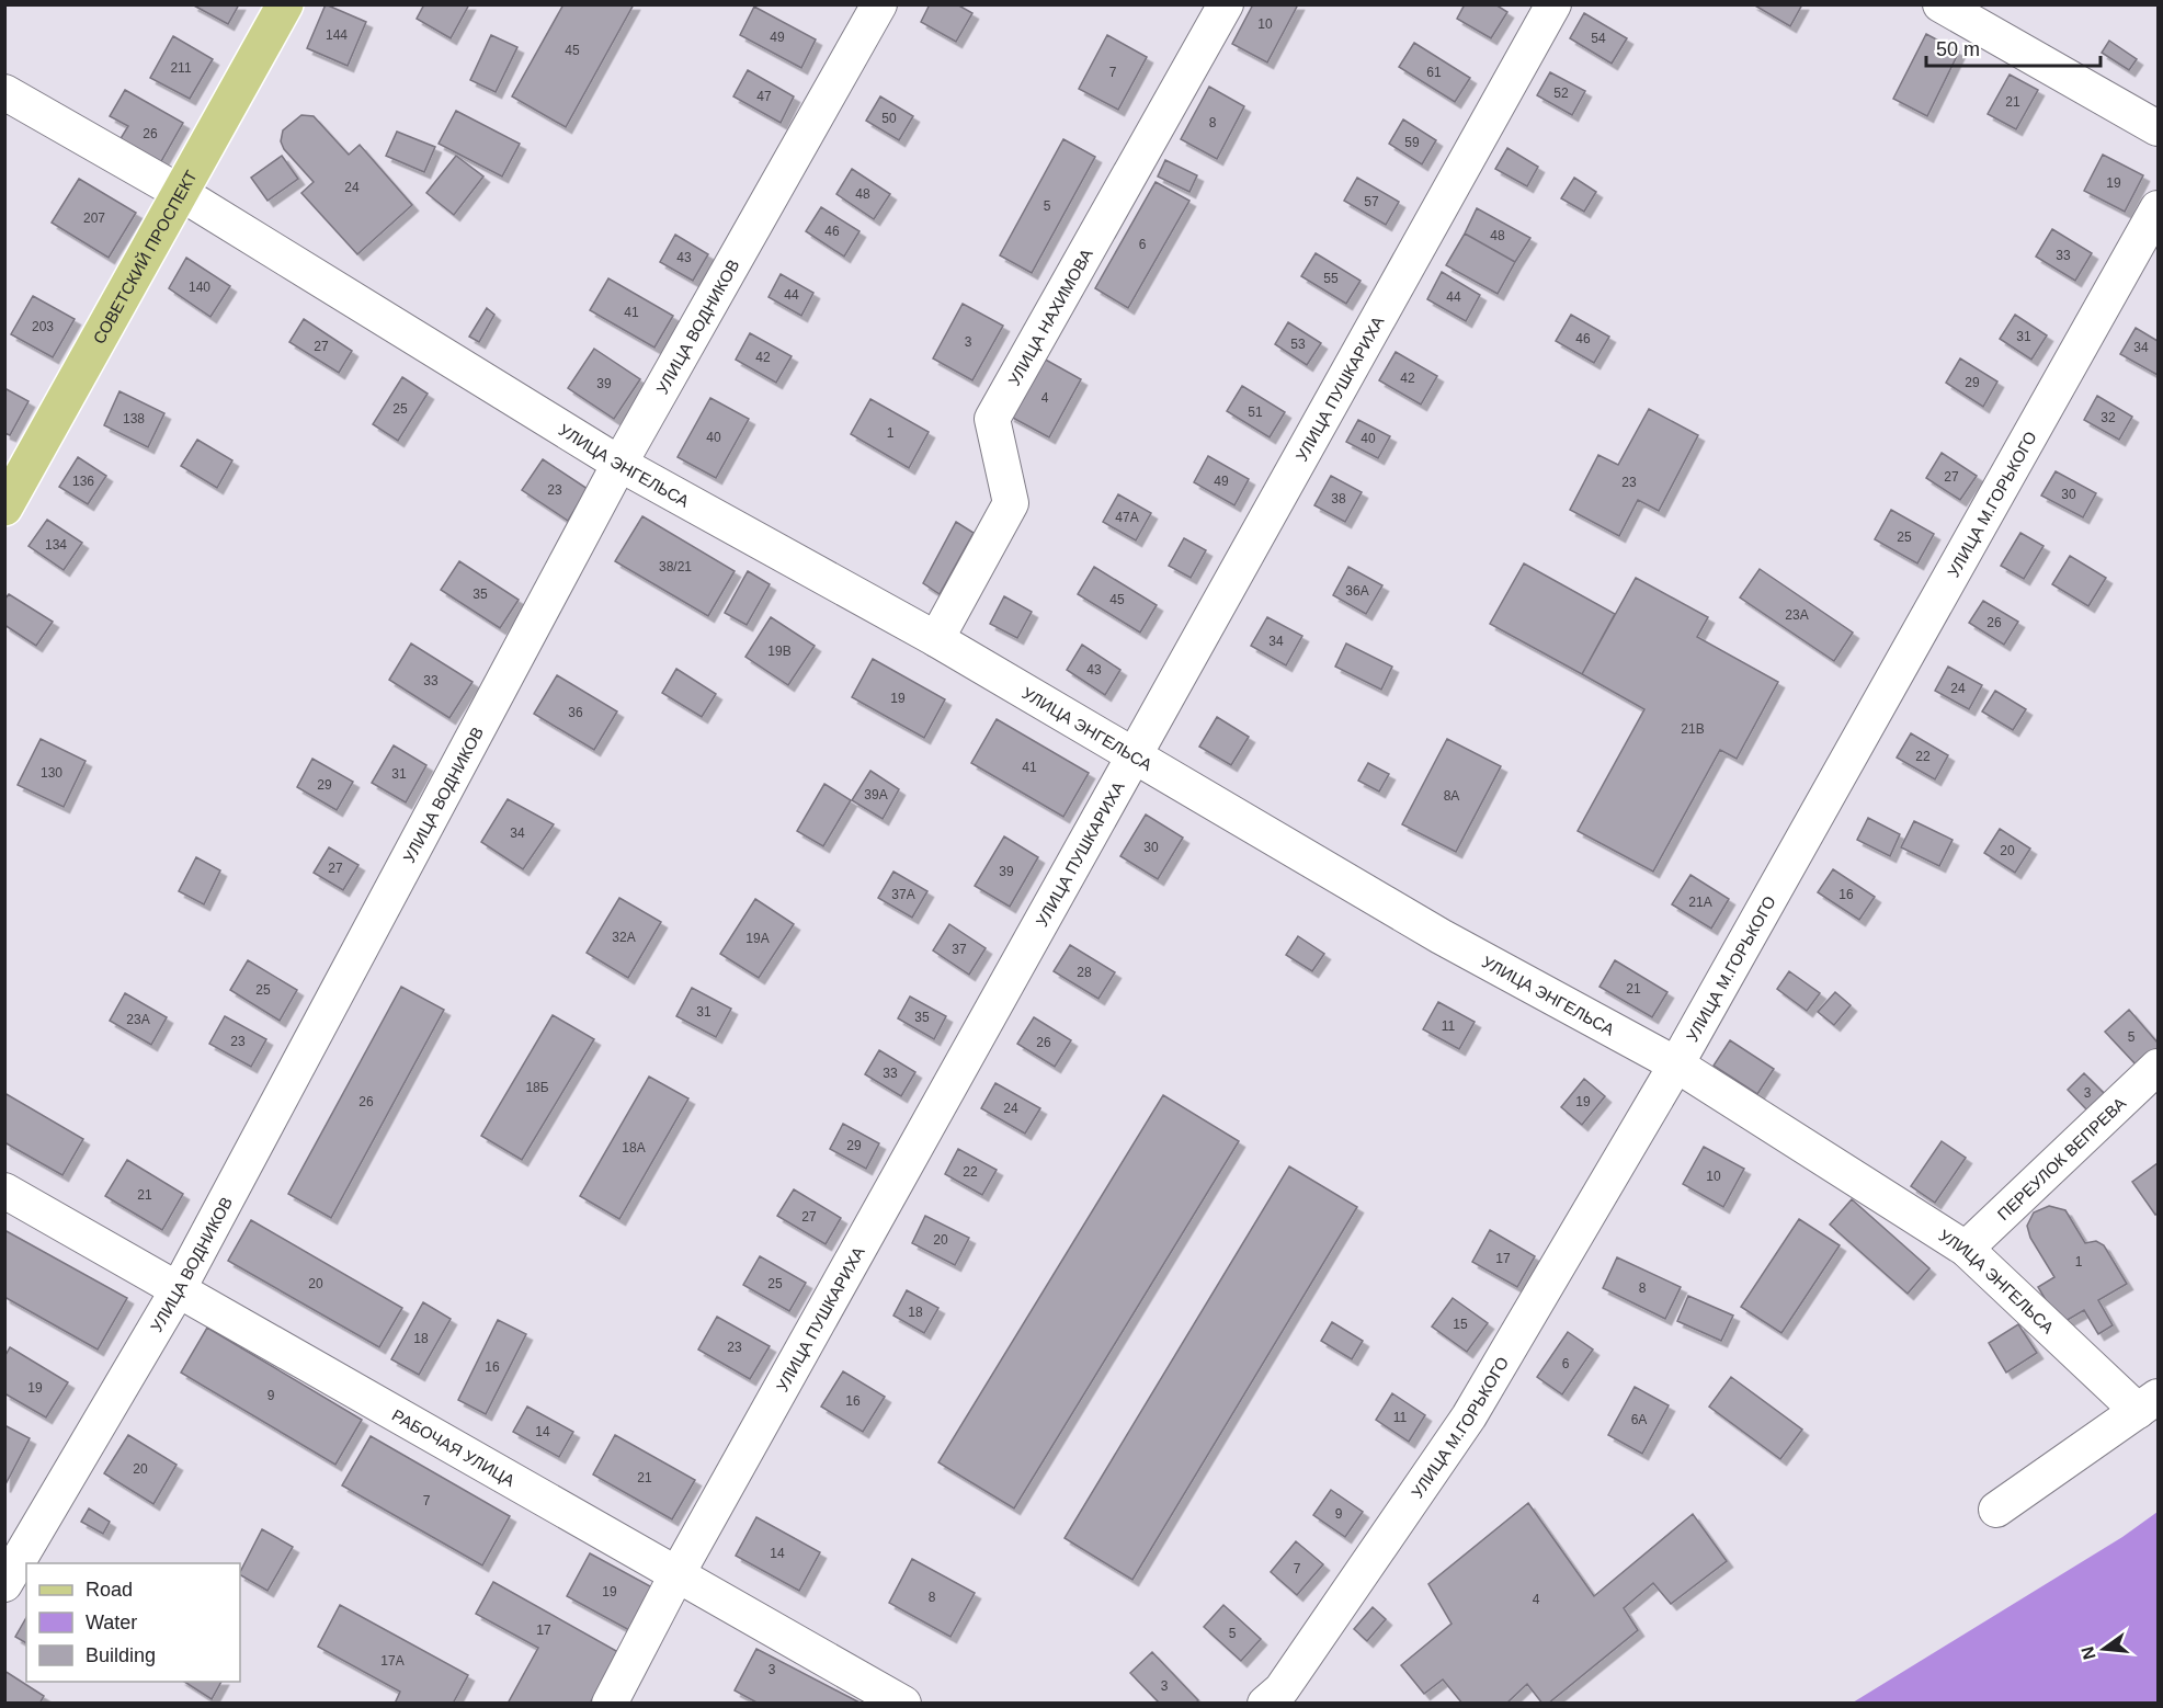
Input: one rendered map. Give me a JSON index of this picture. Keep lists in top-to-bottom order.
{
  "streets": {
    "main road": ["СОВЕТСКИЙ ПРОСПЕКТ"],
    "street": [
      "УЛИЦА НАХИМОВА",
      "УЛИЦА ВОДНИКОВ",
      "УЛИЦА ПУШКАРИХА",
      "УЛИЦА ЭНГЕЛЬСА",
      "УЛИЦА М.ГОРЬКОГО",
      "ПЕРЕУЛОК ВЕПРЕВА",
      "РАБОЧАЯ УЛИЦА"
    ]
  },
  "crossings": [
    ["СОВЕТСКИЙ ПРОСПЕКТ", "УЛИЦА ЭНГЕЛЬСА"],
    ["УЛИЦА НАХИМОВА", "УЛИЦА ЭНГЕЛЬСА"],
    ["УЛИЦА ВОДНИКОВ", "УЛИЦА ЭНГЕЛЬСА"],
    ["УЛИЦА ВОДНИКОВ", "РАБОЧАЯ УЛИЦА"],
    ["УЛИЦА ПУШКАРИХА", "УЛИЦА ЭНГЕЛЬСА"],
    ["УЛИЦА ПУШКАРИХА", "РАБОЧАЯ УЛИЦА"],
    ["УЛИЦА ЭНГЕЛЬСА", "УЛИЦА М.ГОРЬКОГО"],
    ["УЛИЦА ЭНГЕЛЬСА", "ПЕРЕУЛОК ВЕПРЕВА"]
  ],
  "house_numbers": [
    "10",
    "144",
    "49",
    "54",
    "45",
    "211",
    "7",
    "61",
    "52",
    "47",
    "21",
    "50",
    "8",
    "26",
    "59",
    "19",
    "24",
    "48",
    "57",
    "5",
    "207",
    "46",
    "48",
    "6",
    "33",
    "43",
    "55",
    "140",
    "44",
    "44",
    "41",
    "203",
    "31",
    "46",
    "3",
    "53",
    "27",
    "34",
    "42",
    "42",
    "29",
    "39",
    "4",
    "25",
    "51",
    "32",
    "138",
    "1",
    "40",
    "40",
    "27",
    "136",
    "49",
    "23",
    "23",
    "30",
    "38",
    "47А",
    "25",
    "134",
    "38/21",
    "36А",
    "35",
    "45",
    "23А",
    "26",
    "34",
    "19В",
    "43",
    "33",
    "24",
    "19",
    "36",
    "21В",
    "22",
    "41",
    "130",
    "31",
    "29",
    "39А",
    "8А",
    "34",
    "30",
    "20",
    "27",
    "39",
    "37А",
    "16",
    "21А",
    "32А",
    "19А",
    "37",
    "28",
    "21",
    "25",
    "31",
    "35",
    "23А",
    "11",
    "5",
    "23",
    "26",
    "33",
    "18Б",
    "3",
    "26",
    "19",
    "24",
    "29",
    "18А",
    "22",
    "10",
    "21",
    "27",
    "20",
    "17",
    "1",
    "20",
    "25",
    "8",
    "18",
    "15",
    "18",
    "23",
    "6",
    "16",
    "19",
    "9",
    "16",
    "11",
    "6А",
    "14",
    "20",
    "21",
    "7",
    "9",
    "14",
    "7",
    "19",
    "8",
    "4",
    "17",
    "5",
    "17А",
    "3",
    "3"
  ],
  "legend": ["Road", "Water", "Building"],
  "scale_bar": "50 m",
  "north": "left"
}
